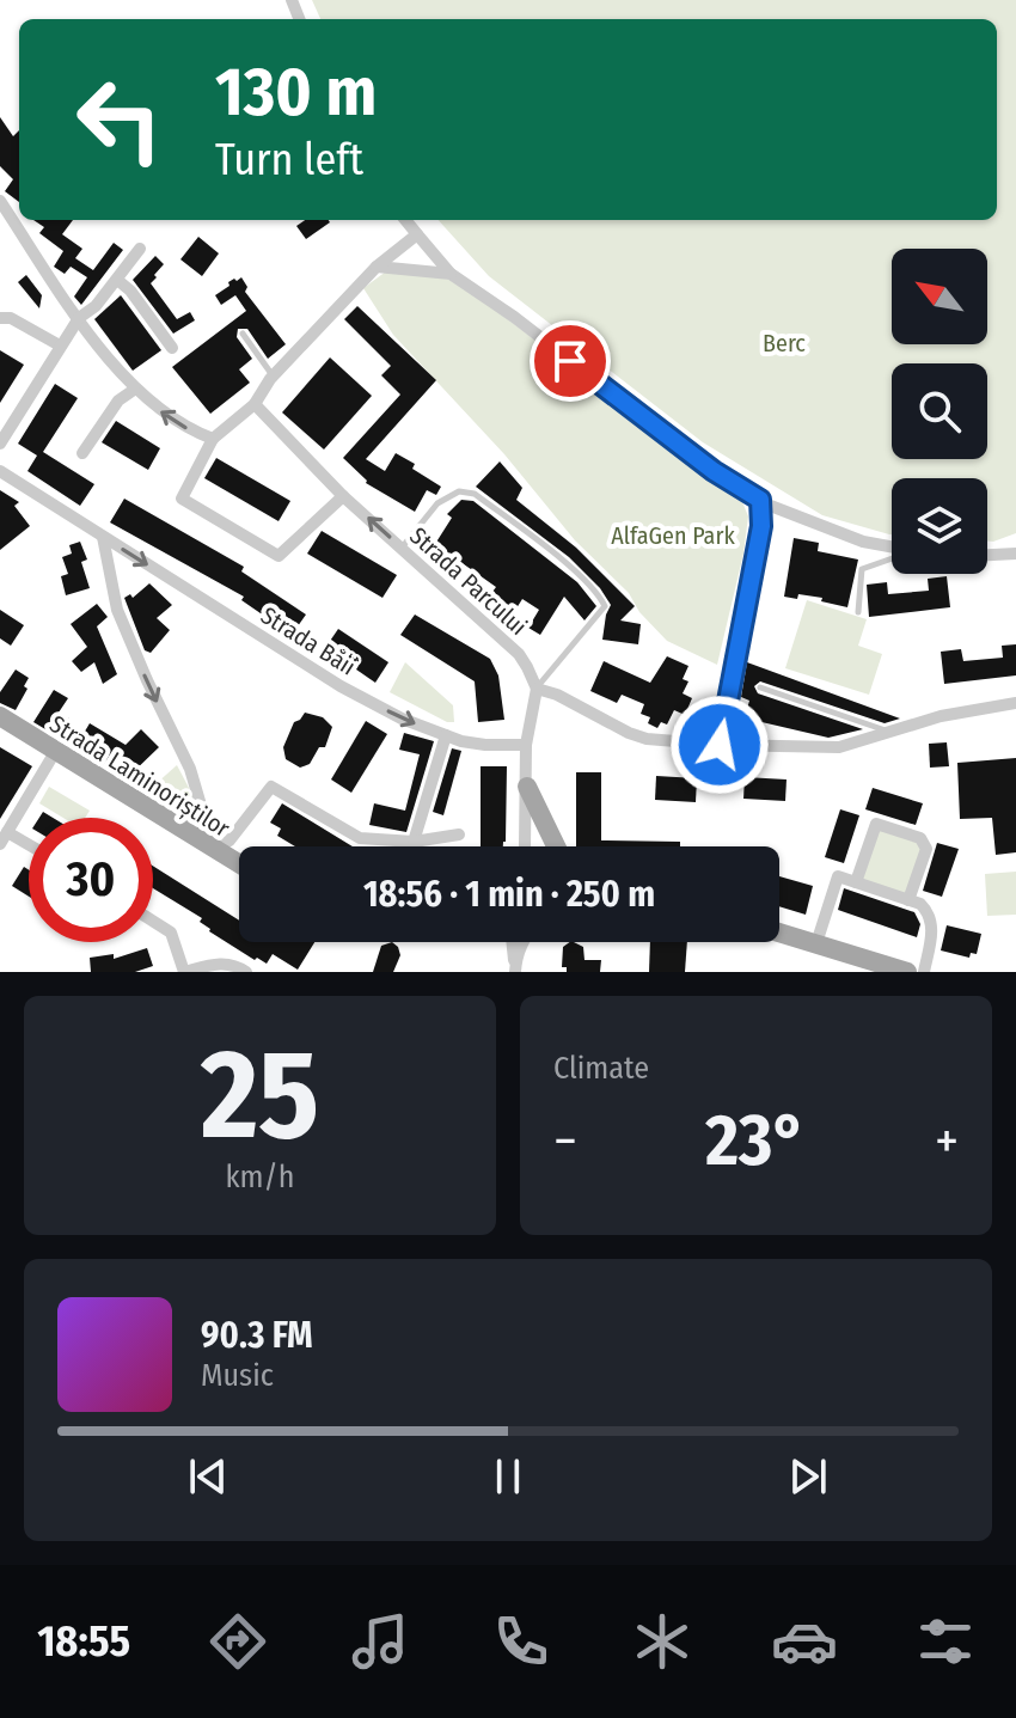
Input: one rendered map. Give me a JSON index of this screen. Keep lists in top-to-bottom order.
{
  "streets": {
    "main road": ["Strada Laminoriștilor"],
    "street": ["Strada Parcului", "Strada Băii"]
  },
  "one_way": ["Strada Băii"],
  "parks": ["Berc", "AlfaGen Park"],
  "north": "top left",
  "page": {
    "turn": ["130 m", "Turn left"],
    "limit": "30",
    "trip": "18:56 · 1 min · 250 m",
    "tile": [
      ["25", "km/h"],
      "Climate"
    ],
    "heat": ["−", "23°", "+"],
    "song": ["90.3 FM", "Music"],
    "tabs": "18:55"
  }
}
